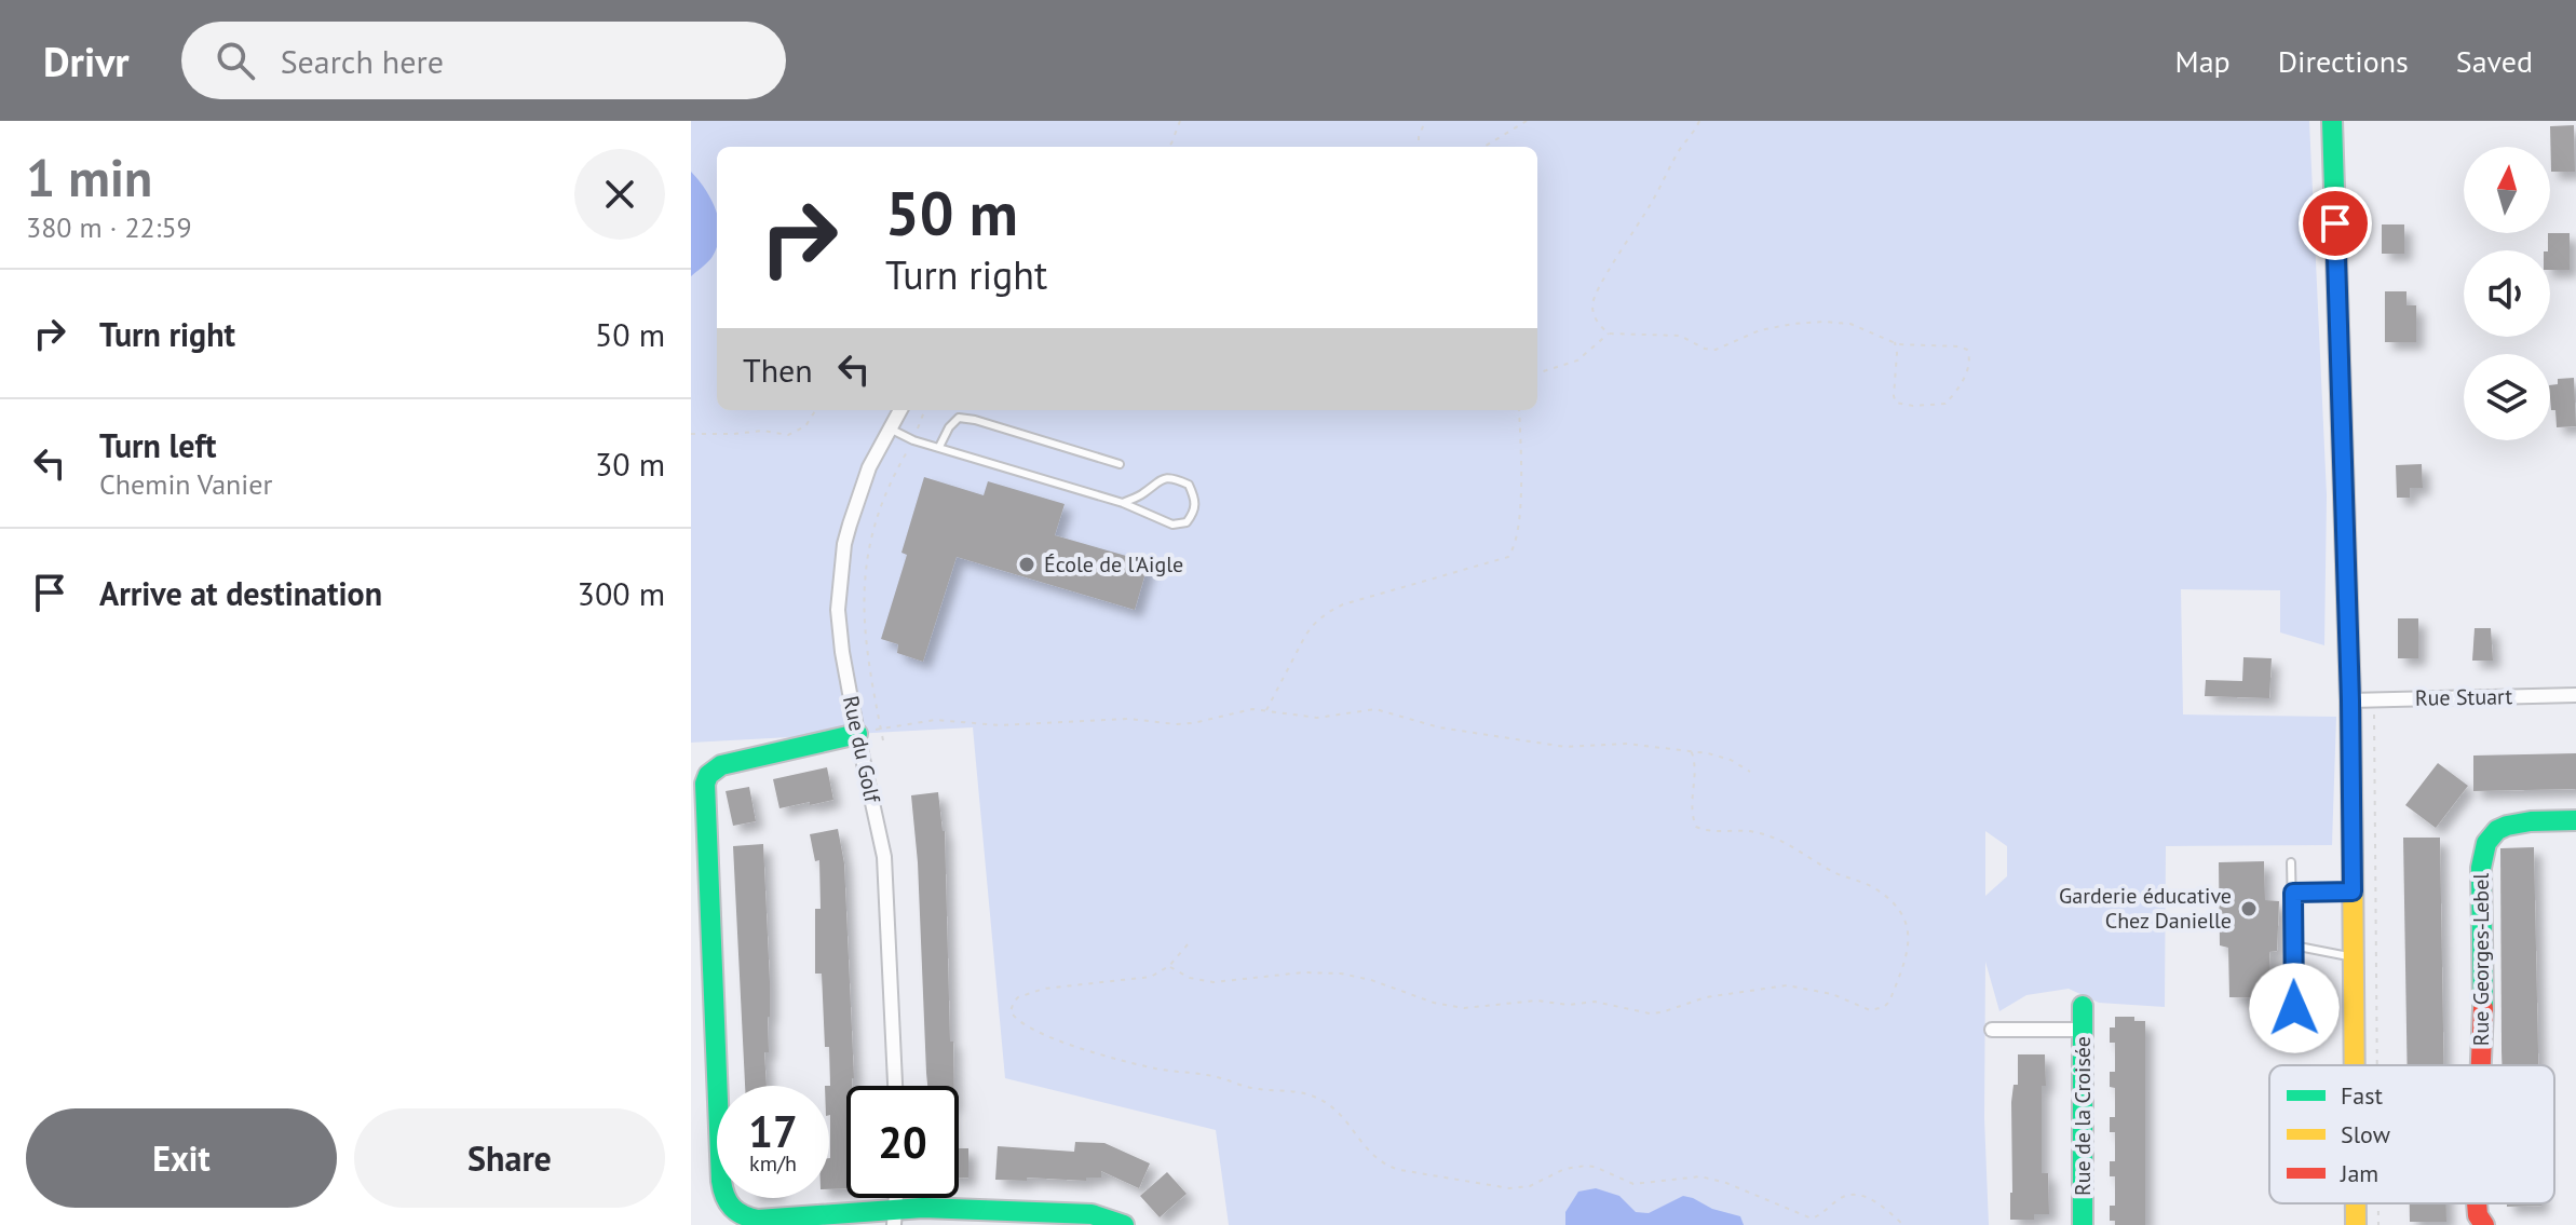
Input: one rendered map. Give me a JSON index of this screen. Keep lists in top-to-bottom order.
{
  "streets": {
    "street": [
      "Rue Stuart",
      "Rue du Golf",
      "Rue Georges-Lebel",
      "Rue de la Croisée"
    ]
  },
  "places": ["École de l'Aigle", "Garderie éducative Chez Danielle"],
  "legend": ["Fast", "Slow", "Jam"],
  "north": "top",
  "page": {
    "header": "Drivr",
    "search": "Search here",
    "nav": ["Map", "Directions", "Saved"],
    "heading": ["1 min", "380 m · 22:59"],
    "turn": ["50 m", "Turn right"],
    "list": [
      {
        "name": "Turn right",
        "value": "50 m"
      },
      {
        "name": "Turn left",
        "note": "Chemin Vanier",
        "value": "30 m"
      },
      {
        "name": "Arrive at destination",
        "value": "300 m"
      }
    ],
    "then": "Then",
    "speed": "17 km/h",
    "limit": "20",
    "buttons": ["Exit", "Share"]
  }
}
